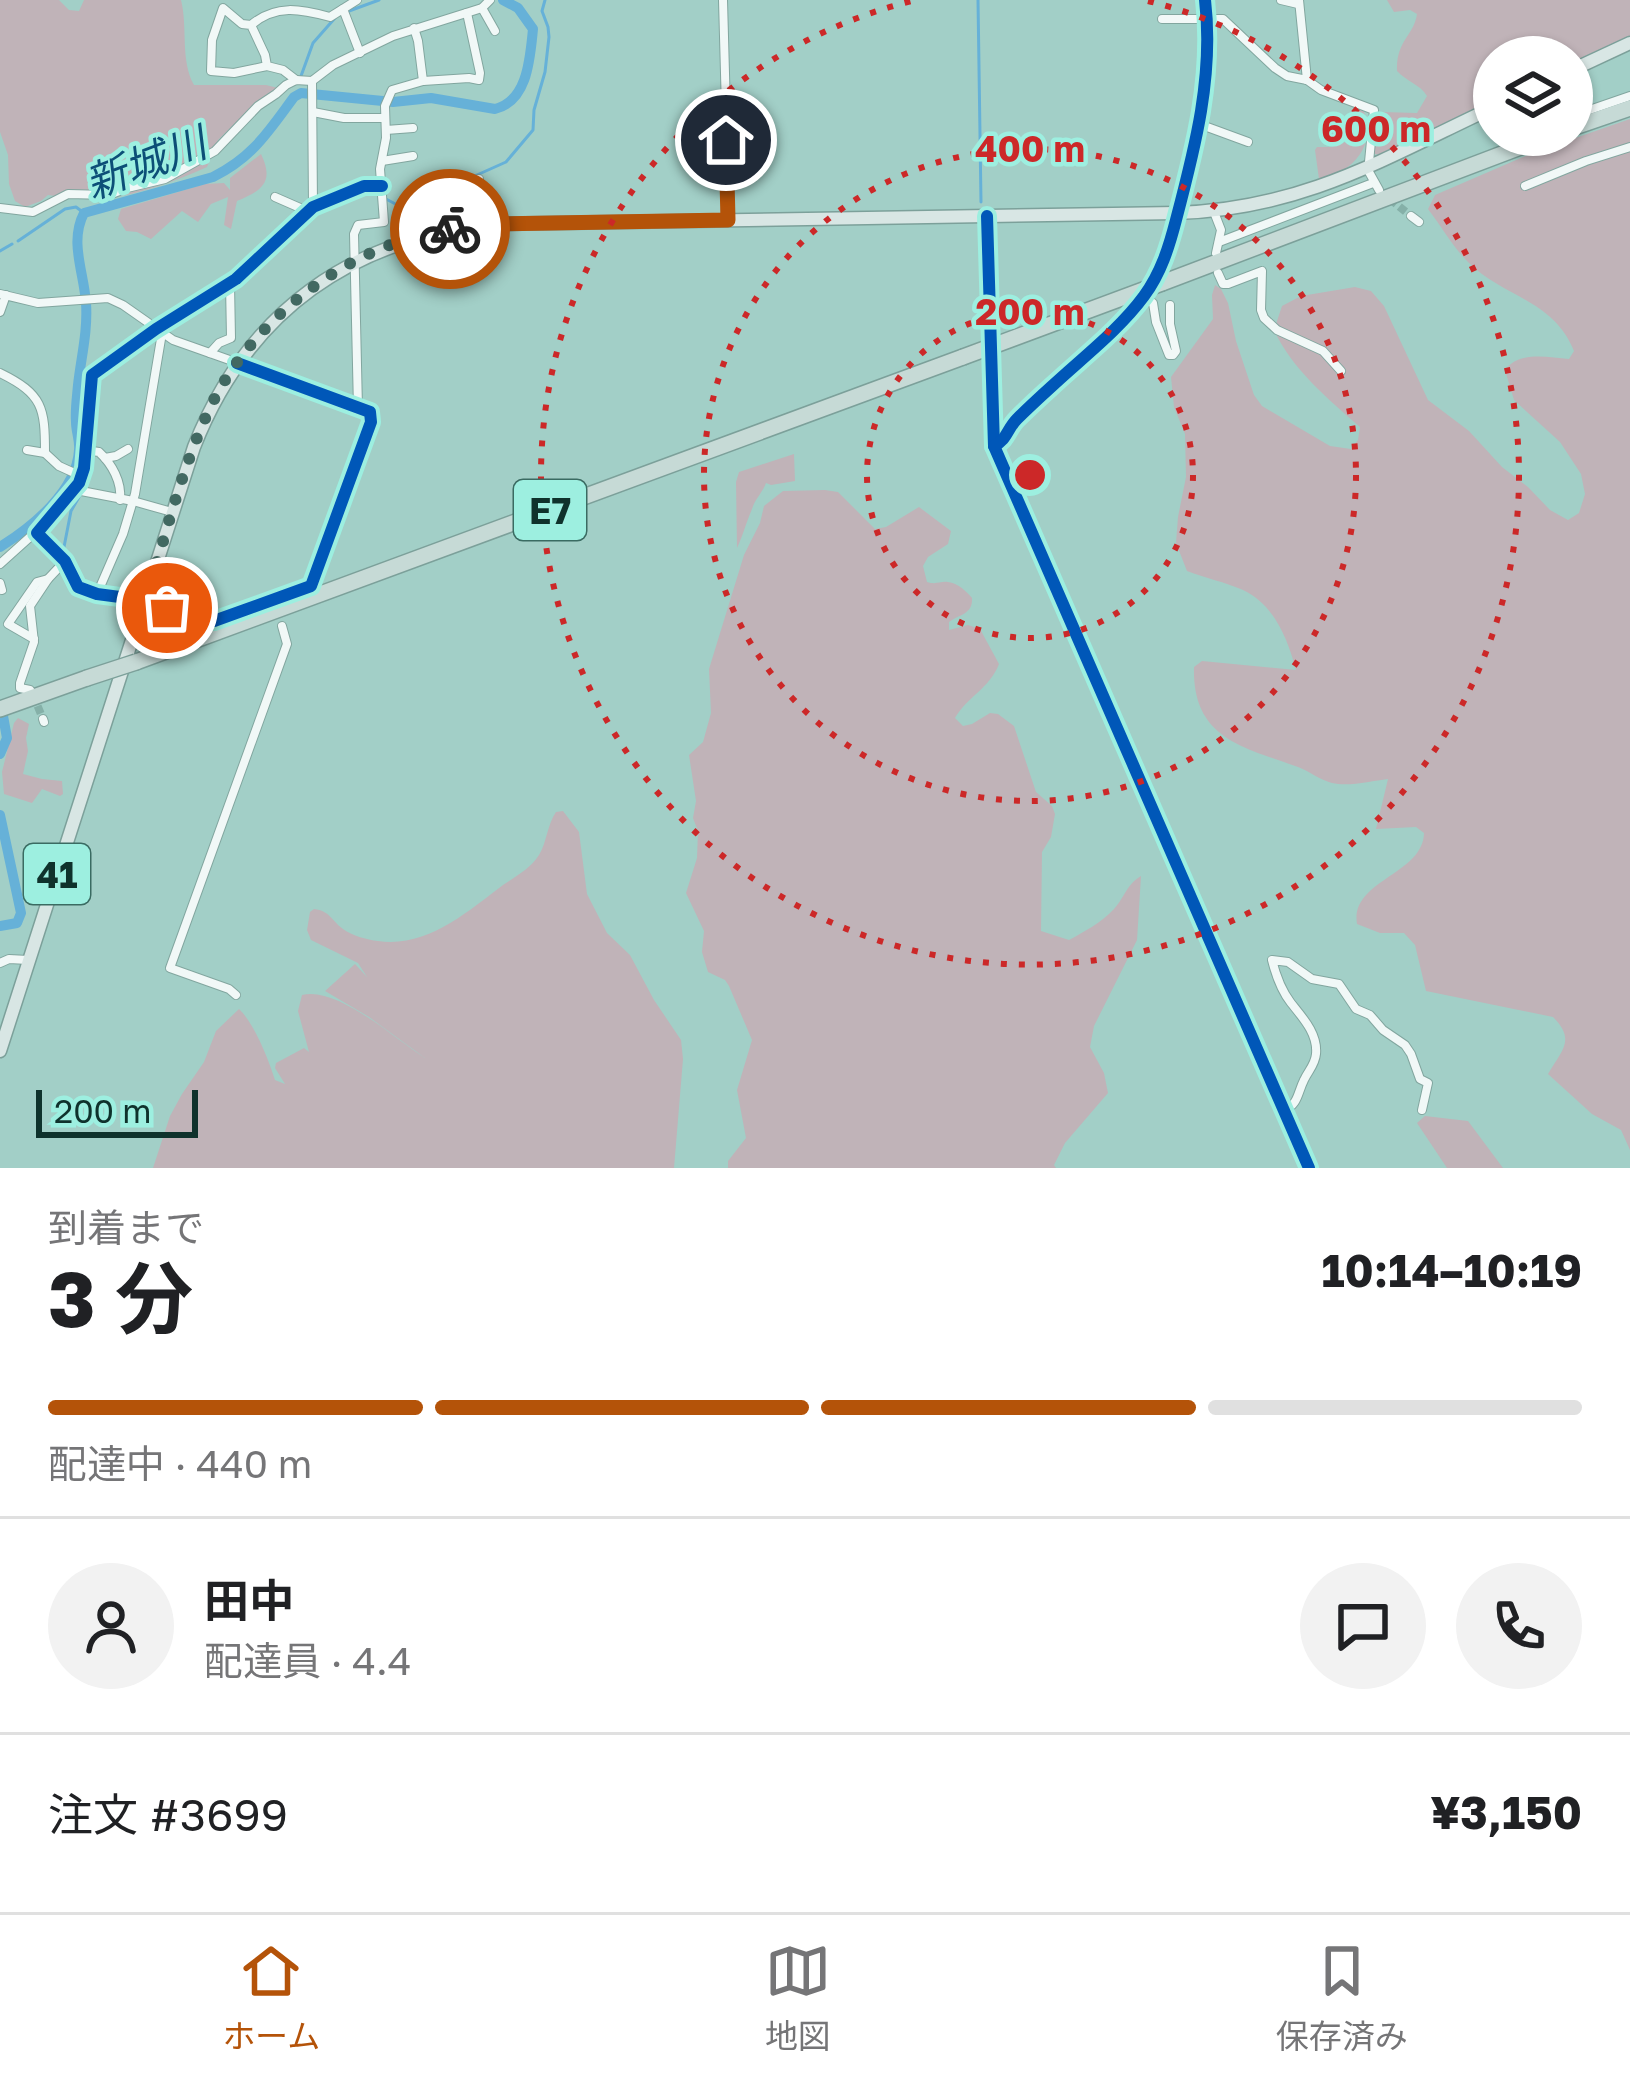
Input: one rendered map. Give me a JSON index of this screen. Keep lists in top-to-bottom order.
{
  "streets": {
    "highway": ["E7"],
    "main road": ["41"]
  },
  "water": ["新城川"],
  "scale_bar": "200 m",
  "page": {
    "scale": "200 m",
    "heading": ["3 分", "到着まで", "10:14–10:19"],
    "panel": [
      "田中",
      "配達員 · 4.4",
      "注文 #3699",
      "¥3,150"
    ],
    "bar": "配達中 · 440 m",
    "tabs": ["ホーム", "地図", "保存済み"]
  },
  "rings": ["600 m", "400 m", "200 m"]
}
